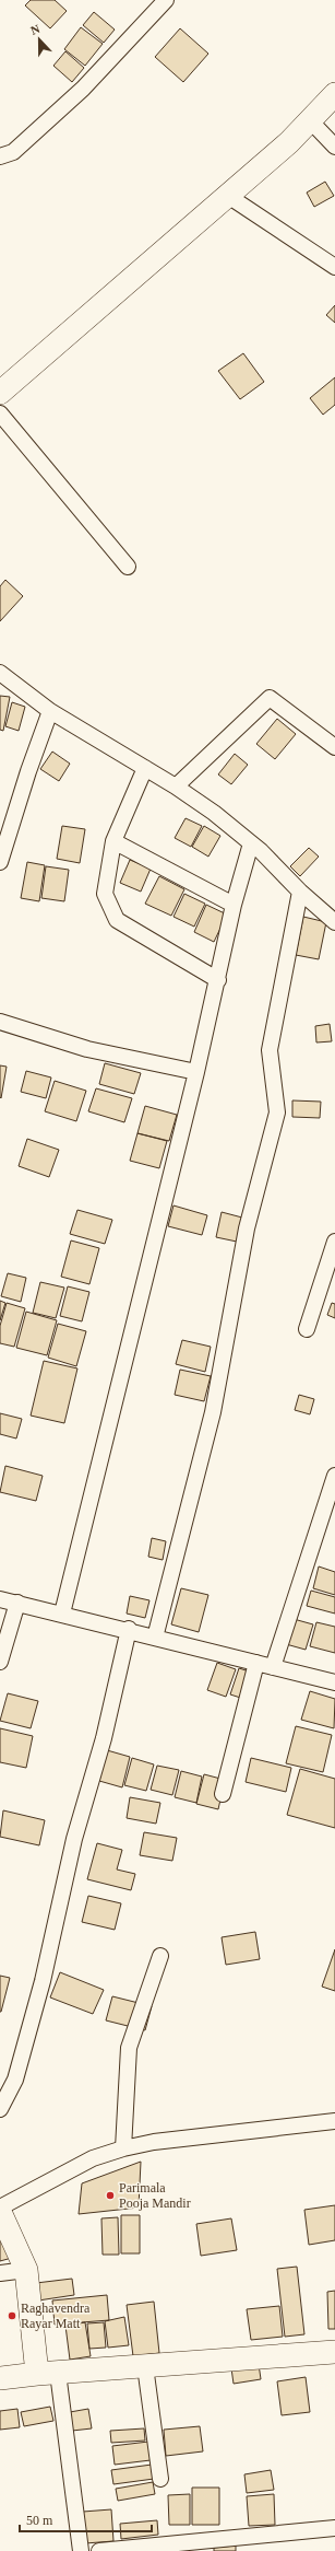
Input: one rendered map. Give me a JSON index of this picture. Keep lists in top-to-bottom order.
{
  "places": ["Parimala Pooja Mandir", "Raghavendra Rayar Matt"],
  "scale_bar": "50 m",
  "north": "top"
}
